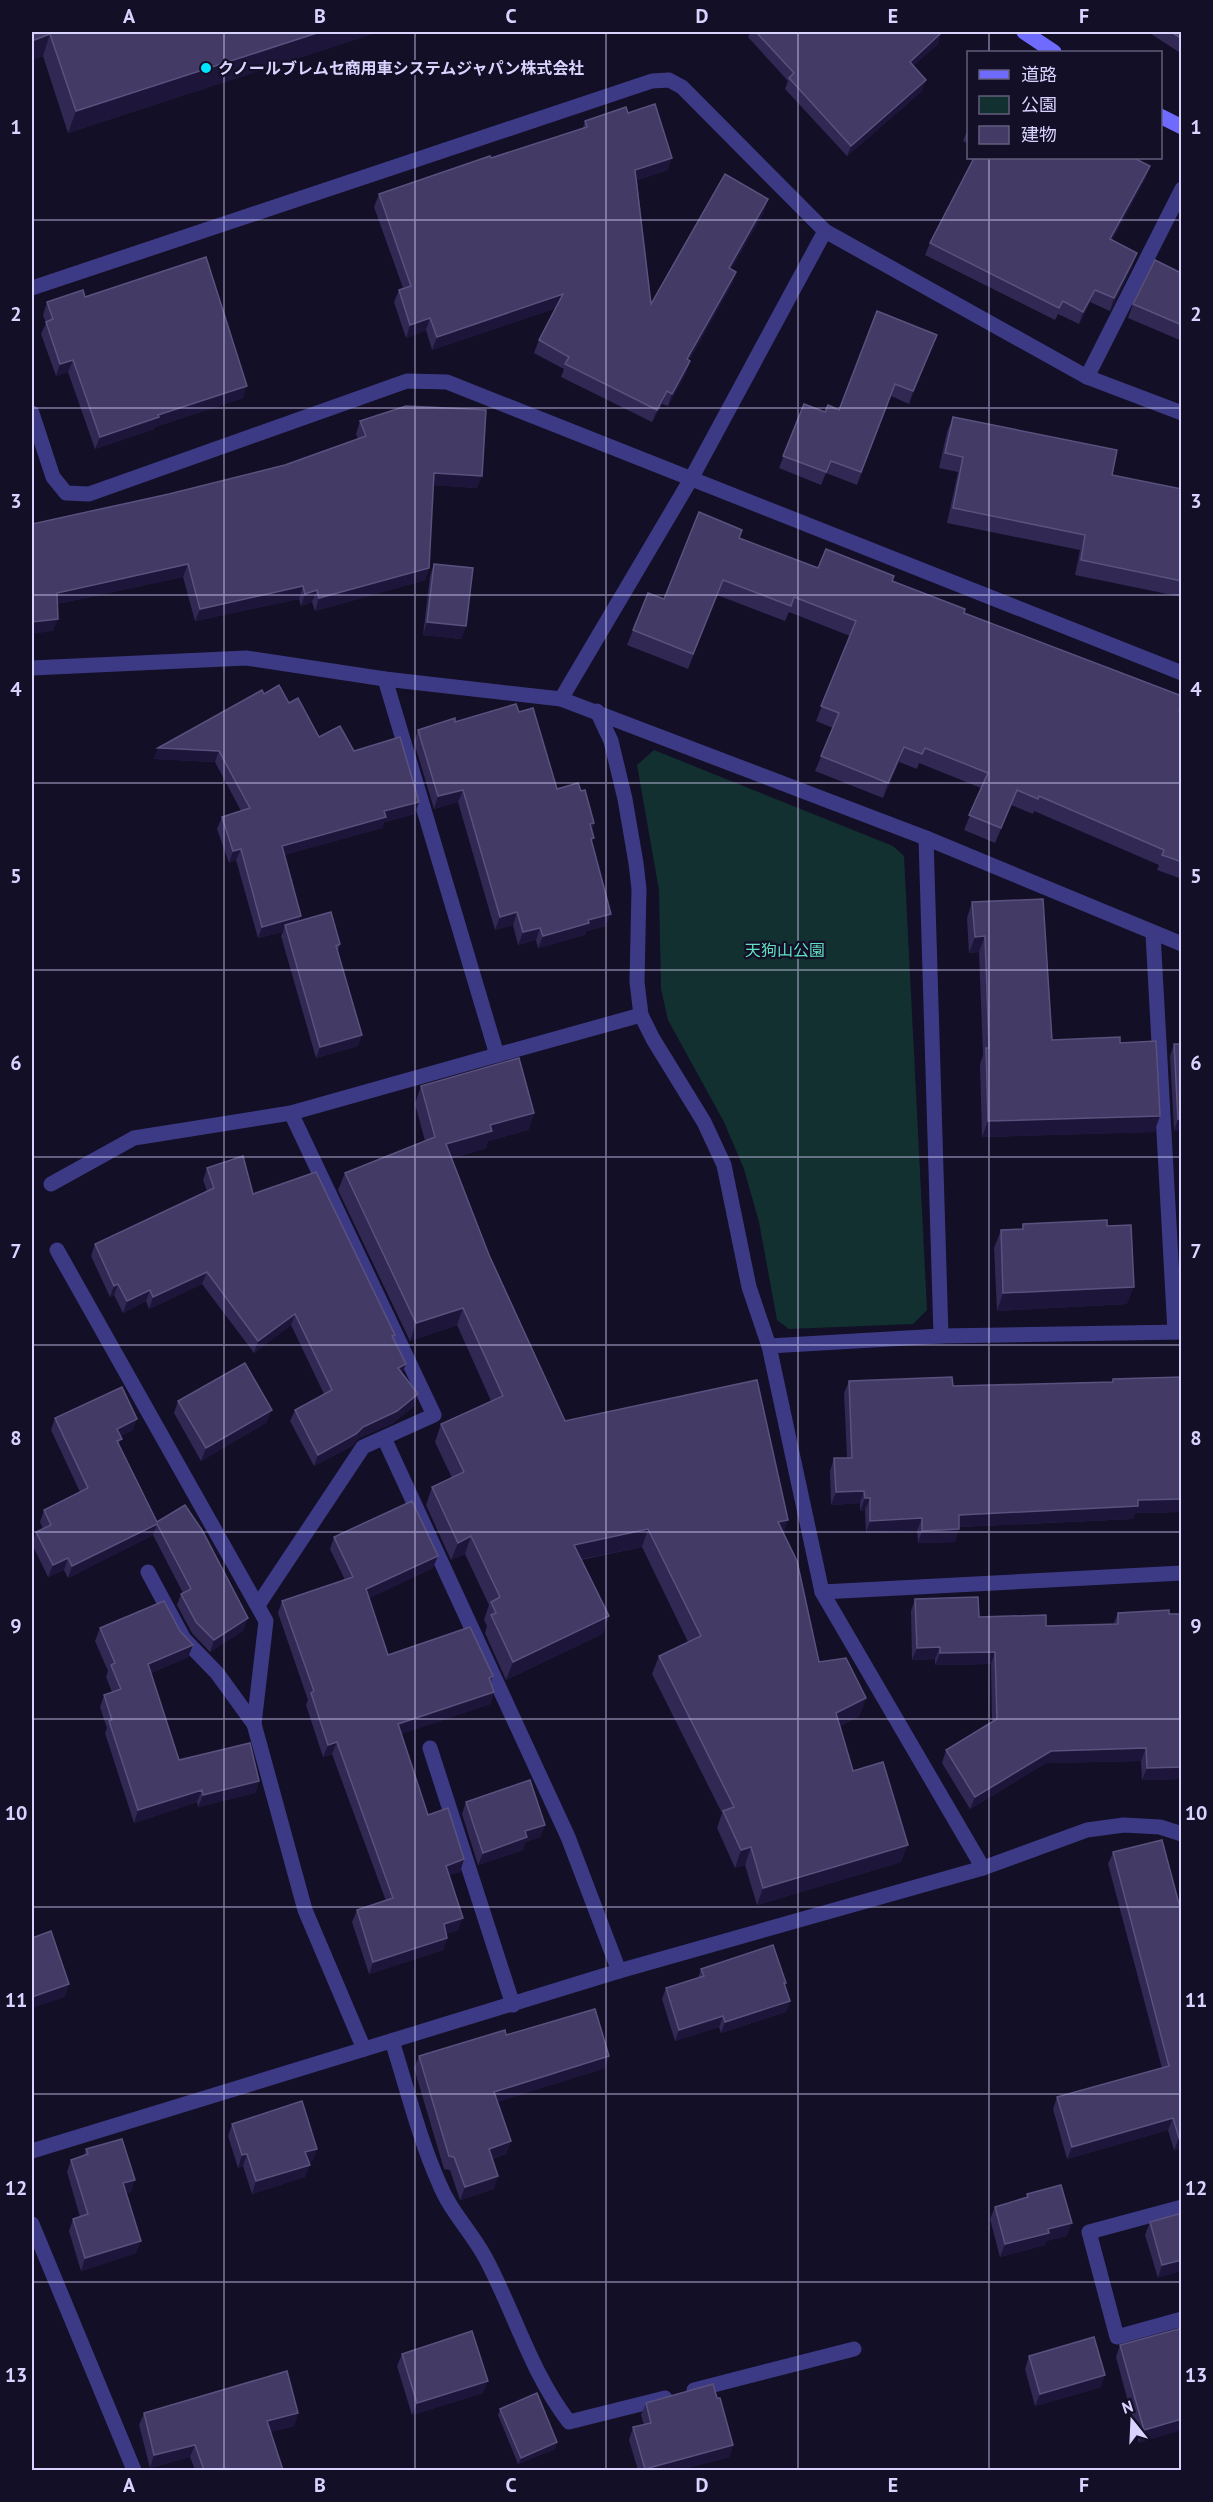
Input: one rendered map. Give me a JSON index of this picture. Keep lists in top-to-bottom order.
{
  "parks": ["天狗山公園"],
  "places": ["クノールブレムセ商用車システムジャパン株式会社"],
  "legend": ["道路", "公園", "建物"],
  "north": "top",
  "grid": {
    "columns": [
      "A",
      "B",
      "C",
      "D",
      "E",
      "F"
    ],
    "rows": [
      "1",
      "2",
      "3",
      "4",
      "5",
      "6",
      "7",
      "8",
      "9",
      "10",
      "11",
      "12",
      "13"
    ]
  }
}
